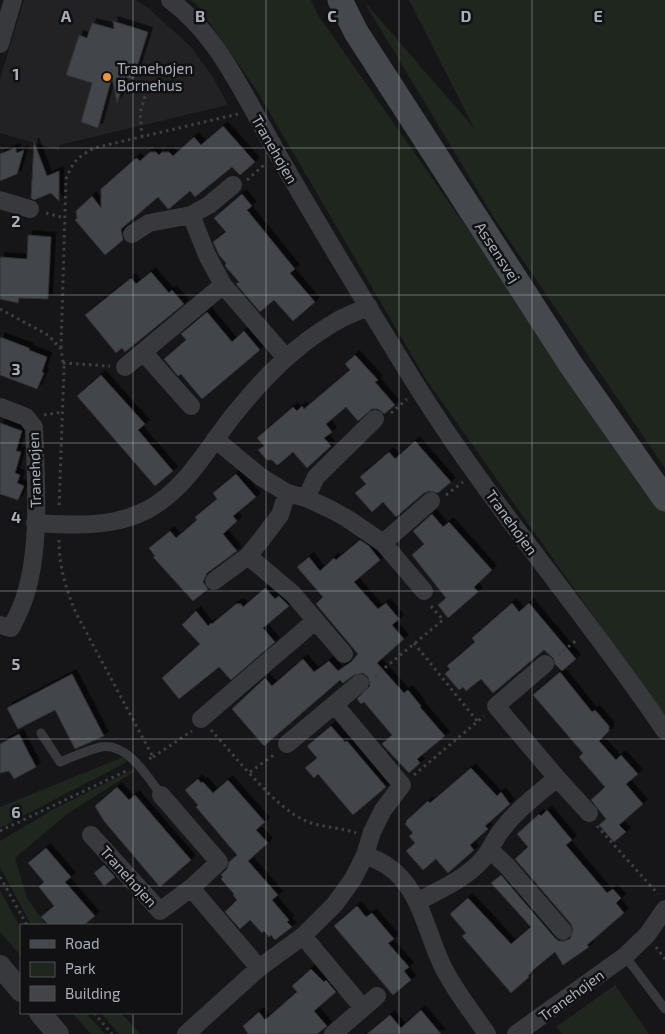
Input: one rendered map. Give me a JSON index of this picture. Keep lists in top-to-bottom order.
{
  "streets": {
    "main road": ["Assensvej"],
    "street": ["Tranehøjen"]
  },
  "places": ["Tranehøjen Børnehus"],
  "legend": ["Road", "Park", "Building"],
  "grid": {
    "columns": [
      "A",
      "B",
      "C",
      "D",
      "E"
    ],
    "rows": [
      "1",
      "2",
      "3",
      "4",
      "5",
      "6"
    ]
  }
}
